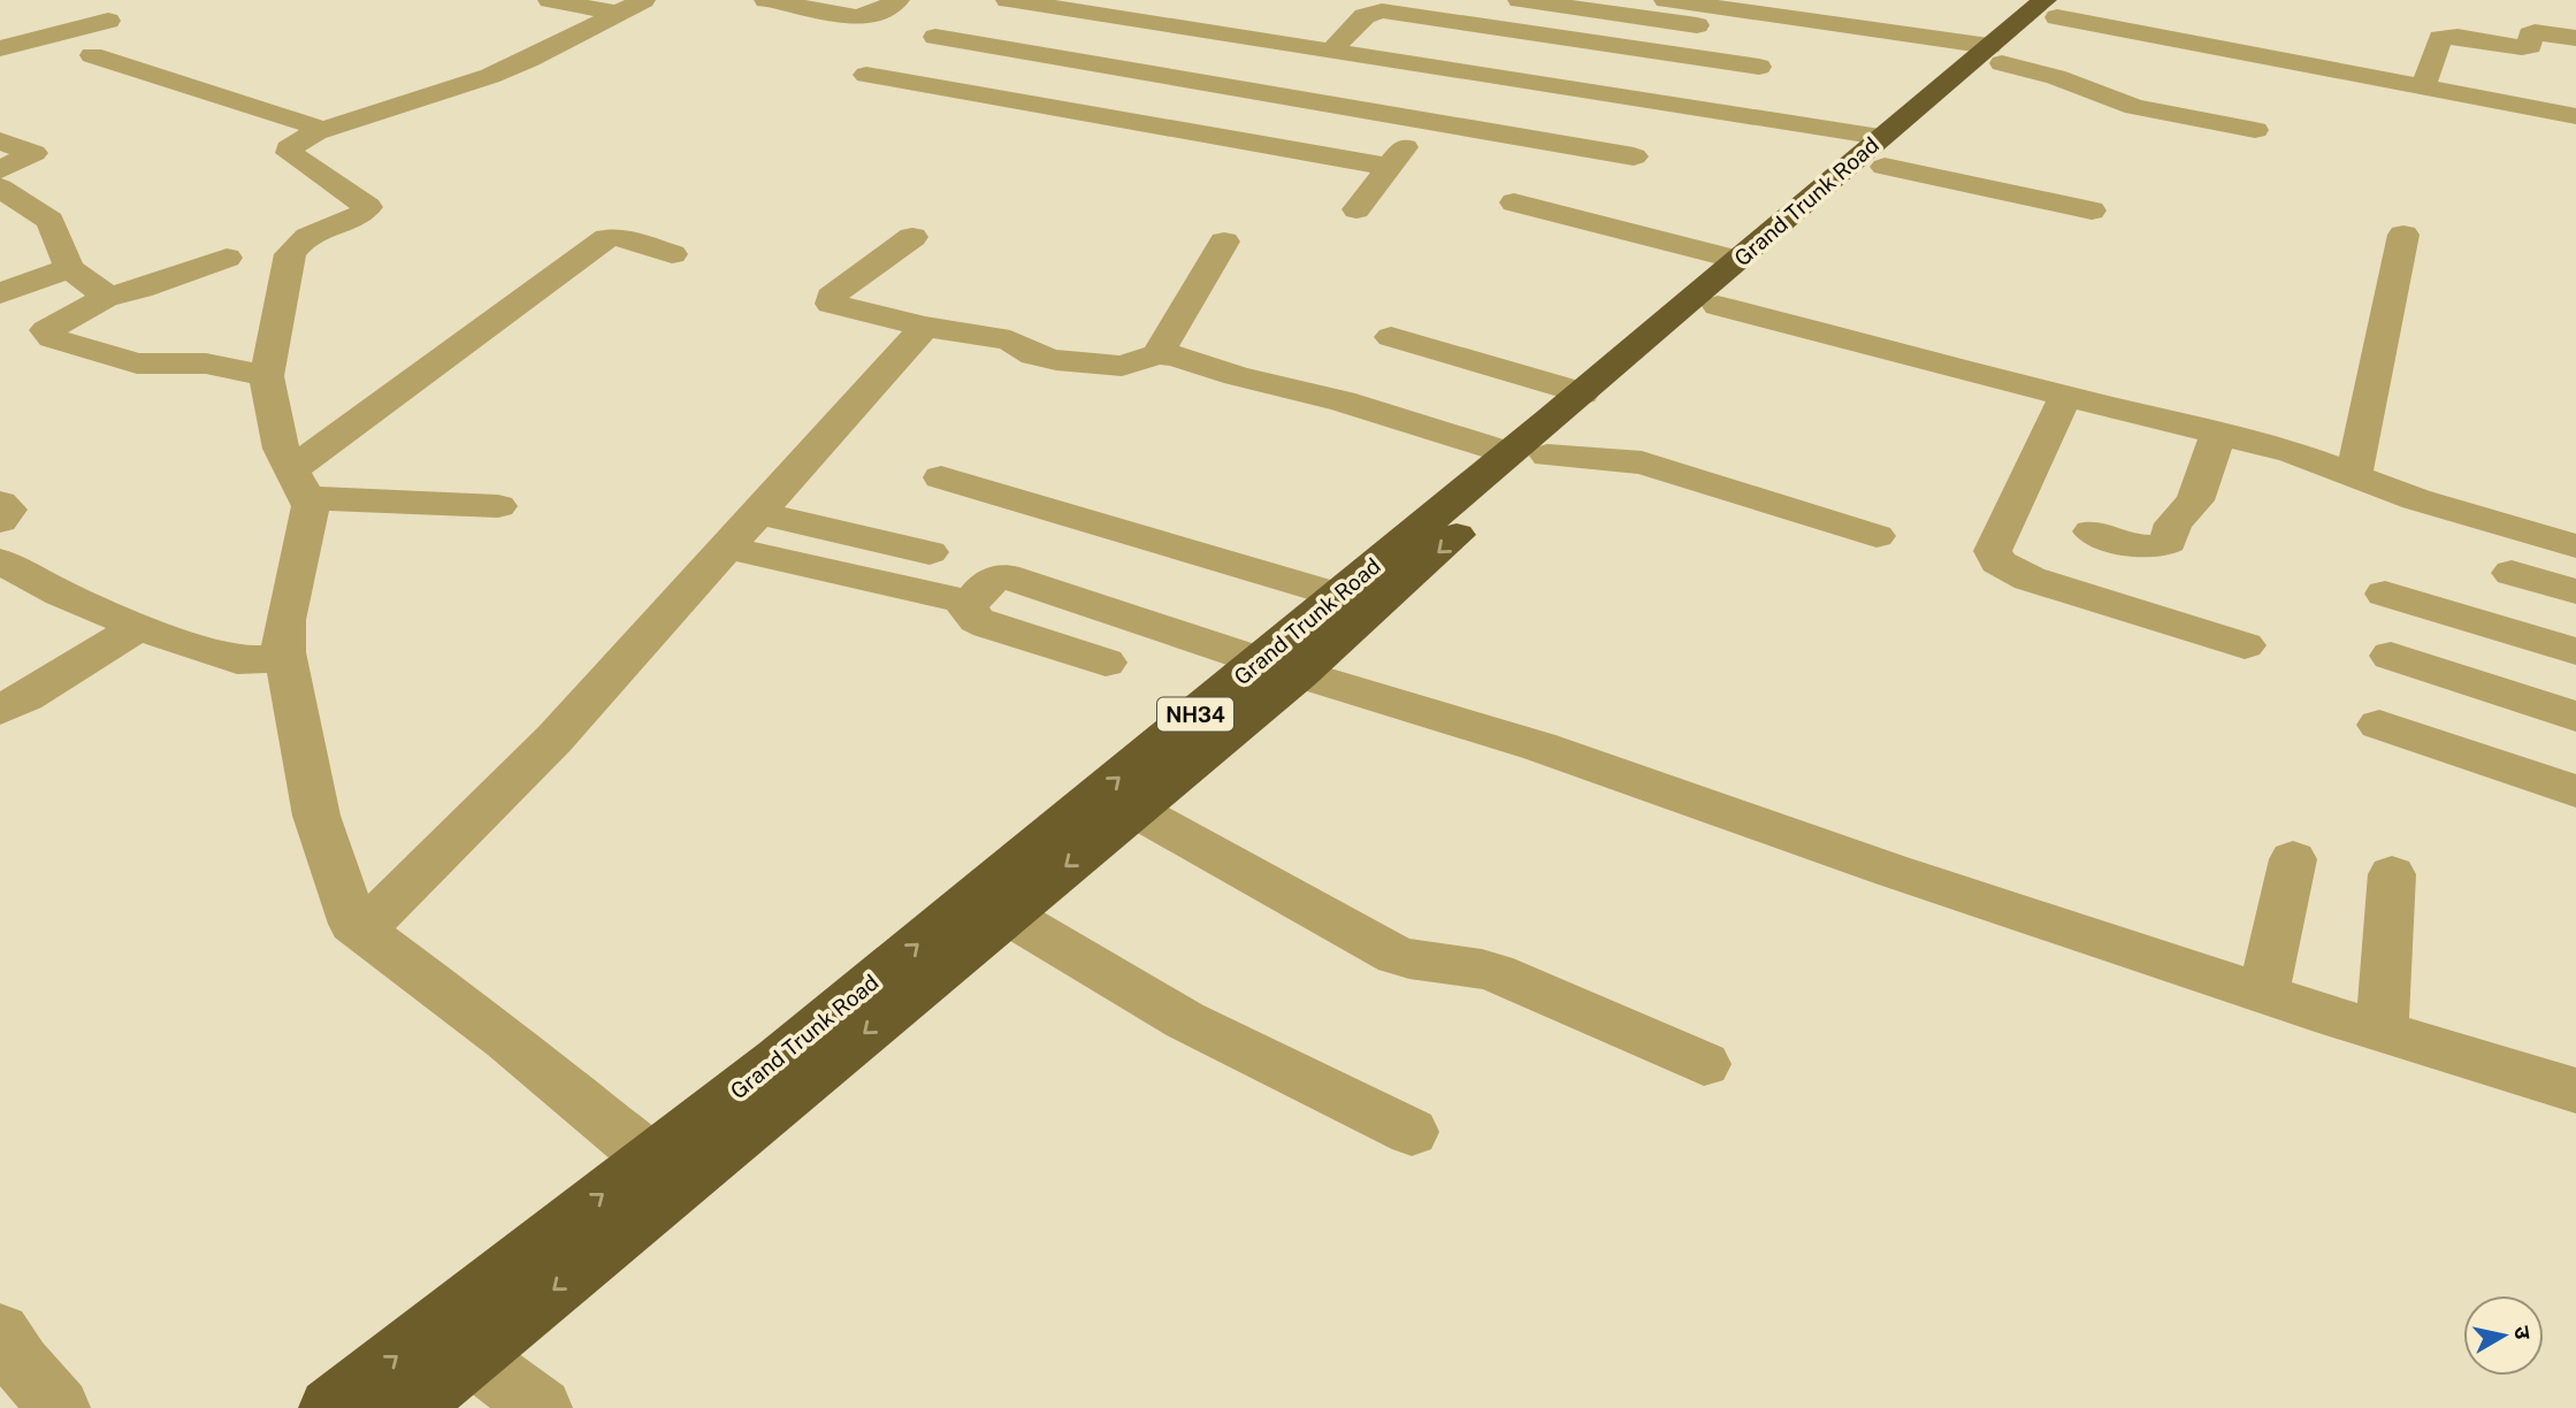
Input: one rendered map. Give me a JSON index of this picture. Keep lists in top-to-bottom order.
{
  "streets": {
    "highway": ["Grand Trunk Road", "NH34"]
  },
  "north": "right"
}
